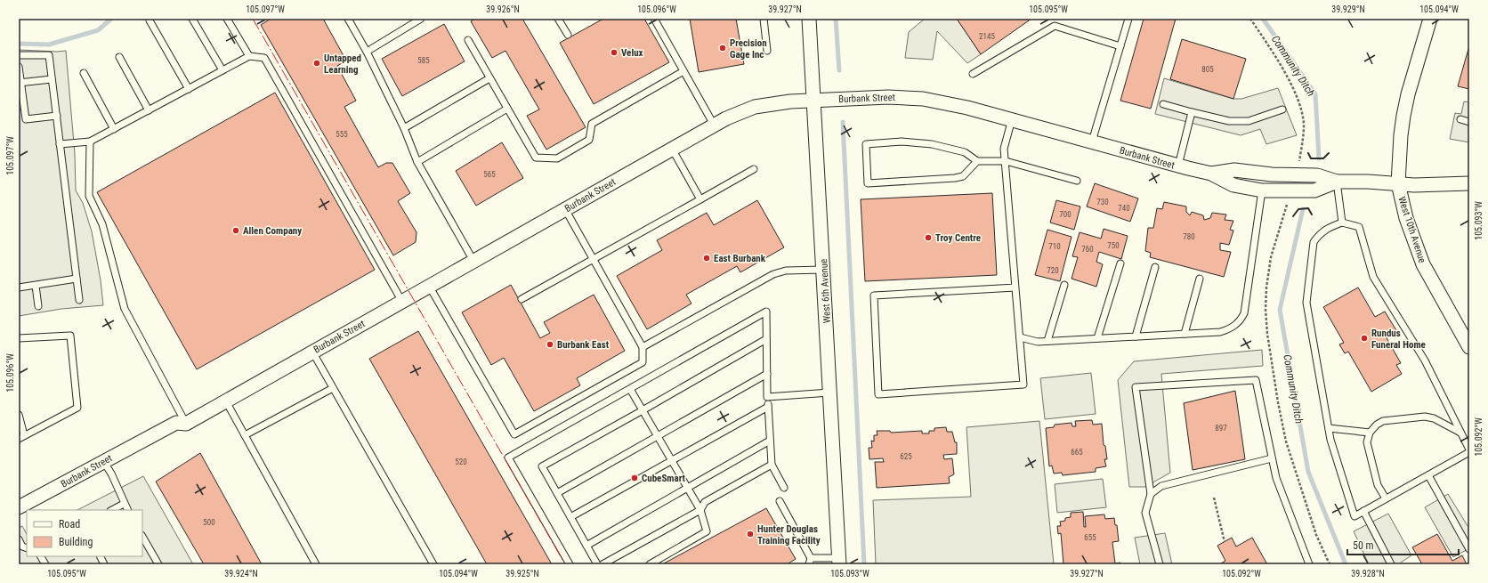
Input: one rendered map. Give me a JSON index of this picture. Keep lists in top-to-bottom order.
{
  "streets": {
    "street": ["Burbank Street", "West 10th Avenue", "West 6th Avenue"]
  },
  "crossings": [
    ["Burbank Street", "West 10th Avenue"],
    ["Burbank Street", "West 6th Avenue"]
  ],
  "water": ["Community Ditch"],
  "places": [
    "Precision Gage Inc",
    "Velux",
    "Untapped Learning",
    "Allen Company",
    "Troy Centre",
    "East Burbank",
    "Rundus Funeral Home",
    "Burbank East",
    "CubeSmart",
    "Hunter Douglas Training Facility"
  ],
  "house_numbers": [
    "2145",
    "585",
    "805",
    "555",
    "565",
    "730",
    "740",
    "700",
    "780",
    "750",
    "710",
    "760",
    "720",
    "897",
    "665",
    "625",
    "520",
    "500",
    "655"
  ],
  "legend": ["Road", "Building"],
  "scale_bar": "50 m",
  "coordinates": [
    "105.097°W",
    "39.926°N",
    "105.096°W",
    "39.927°N",
    "105.095°W",
    "39.929°N",
    "105.094°W",
    "105.093°W",
    "105.092°W",
    "39.924°N",
    "39.925°N",
    "39.928°N"
  ]
}
